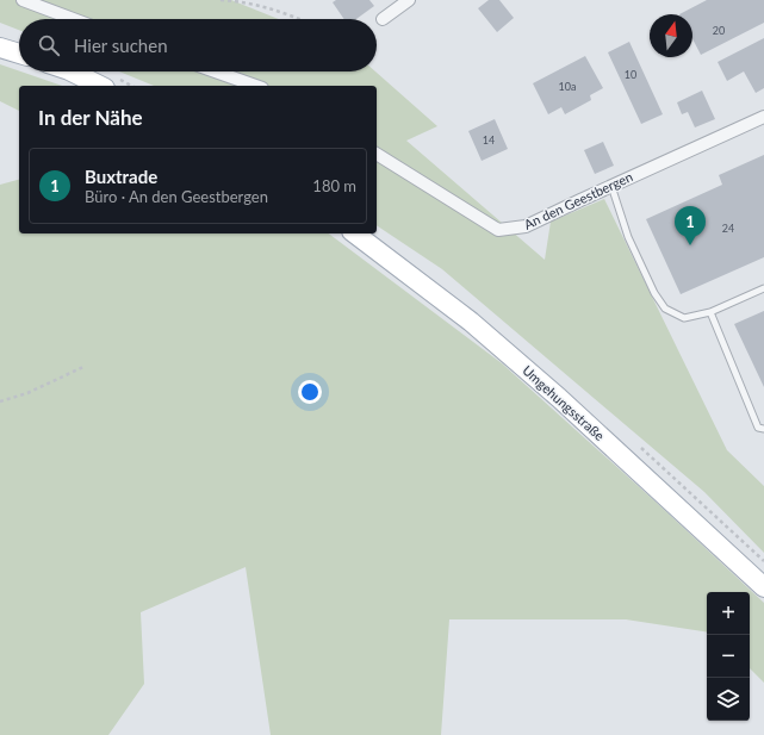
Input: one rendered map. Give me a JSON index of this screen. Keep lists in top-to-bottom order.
{
  "streets": {
    "main road": ["Umgehungsstraße"],
    "street": ["An den Geestbergen"]
  },
  "house_numbers": [
    "20",
    "10",
    "10a",
    "14",
    "24"
  ],
  "north": "top",
  "page": {
    "search": "Hier suchen",
    "heading": "In der Nähe",
    "list": [
      {
        "mark": "1",
        "name": "Buxtrade",
        "note": "Büro · An den Geestbergen",
        "value": "180 m"
      }
    ],
    "pins": "1",
    "map_buttons": ["+", "−"]
  }
}
